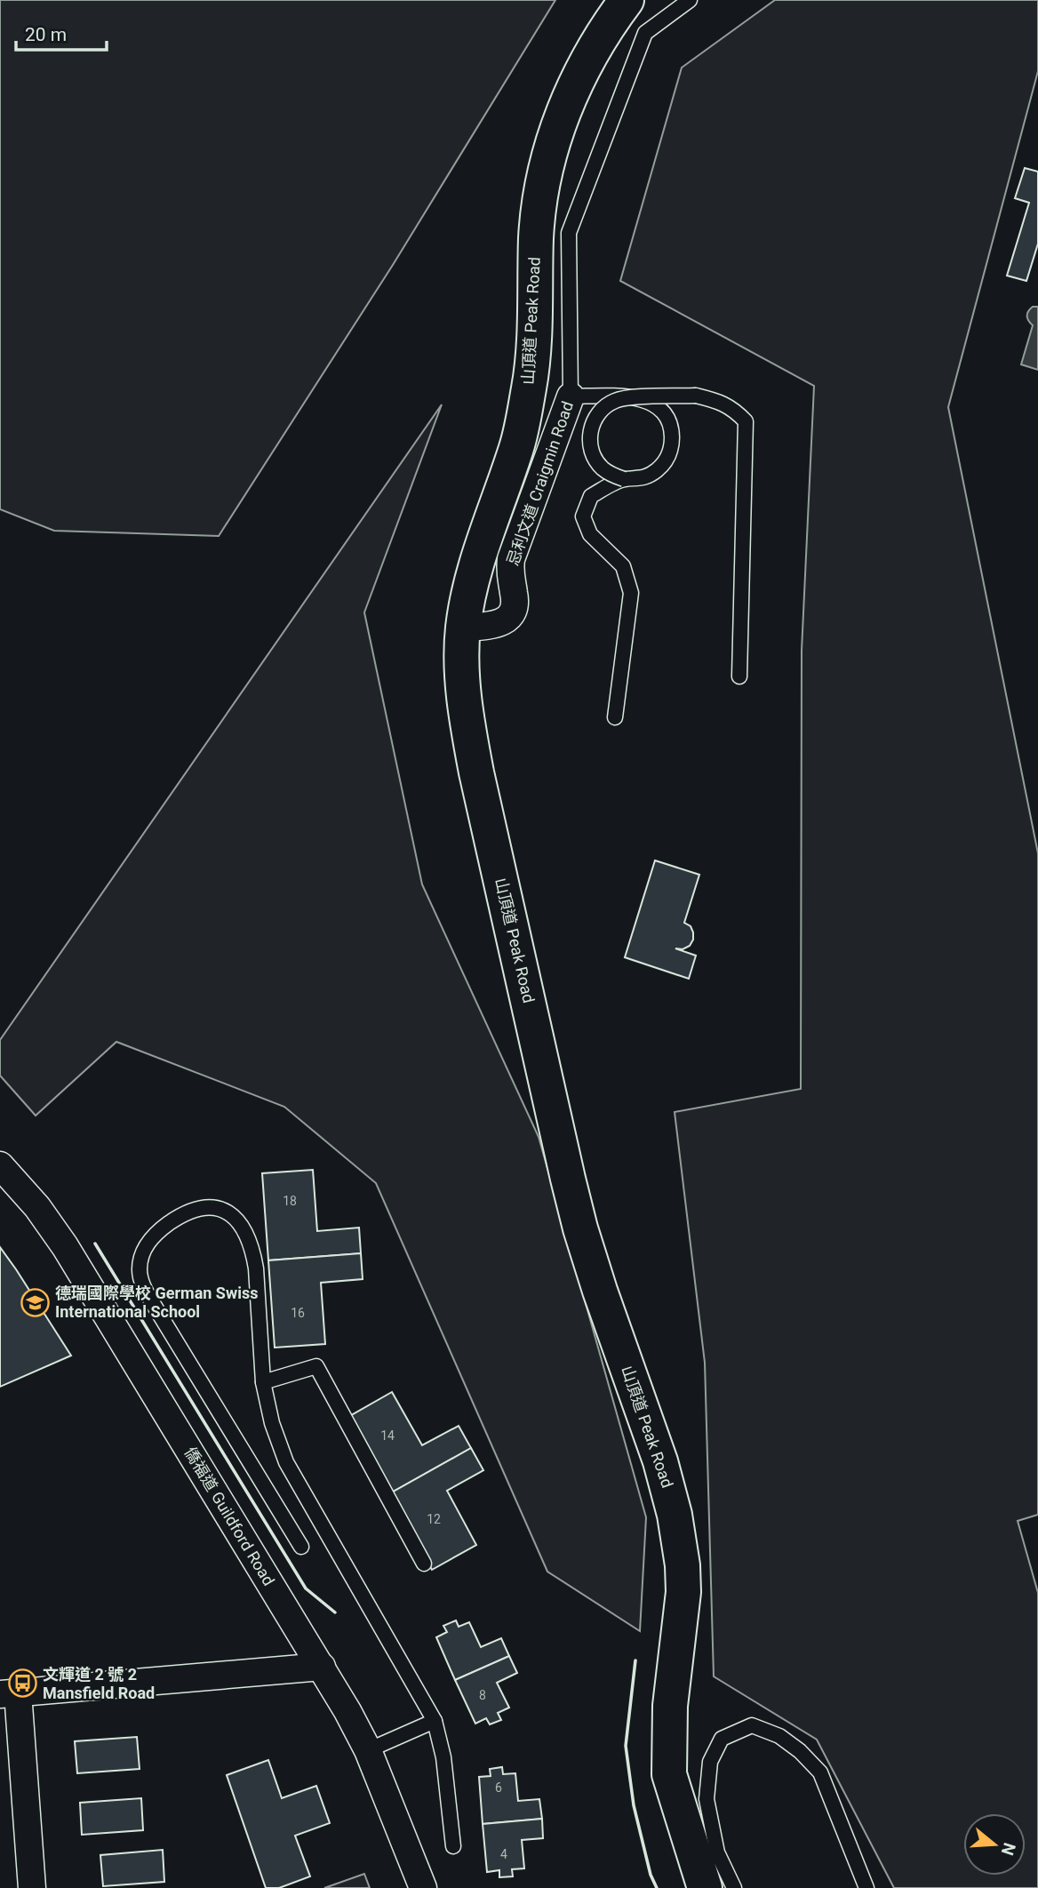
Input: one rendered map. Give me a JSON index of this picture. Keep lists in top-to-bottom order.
{
  "streets": {
    "main road": ["山頂道 Peak Road"],
    "street": ["忌利文道 Craigmin Road", "僑福道 Guildford Road"]
  },
  "crossings": [
    ["山頂道 Peak Road", "忌利文道 Craigmin Road"]
  ],
  "places": {
    "school or university": ["德瑞國際學校 German Swiss International School"],
    "bus stop": ["文輝道 2 號 2 Mansfield Road"]
  },
  "house_numbers": [
    "18",
    "16",
    "14",
    "12",
    "8",
    "6",
    "4"
  ],
  "scale_bar": "20 m",
  "north": "right"
}
